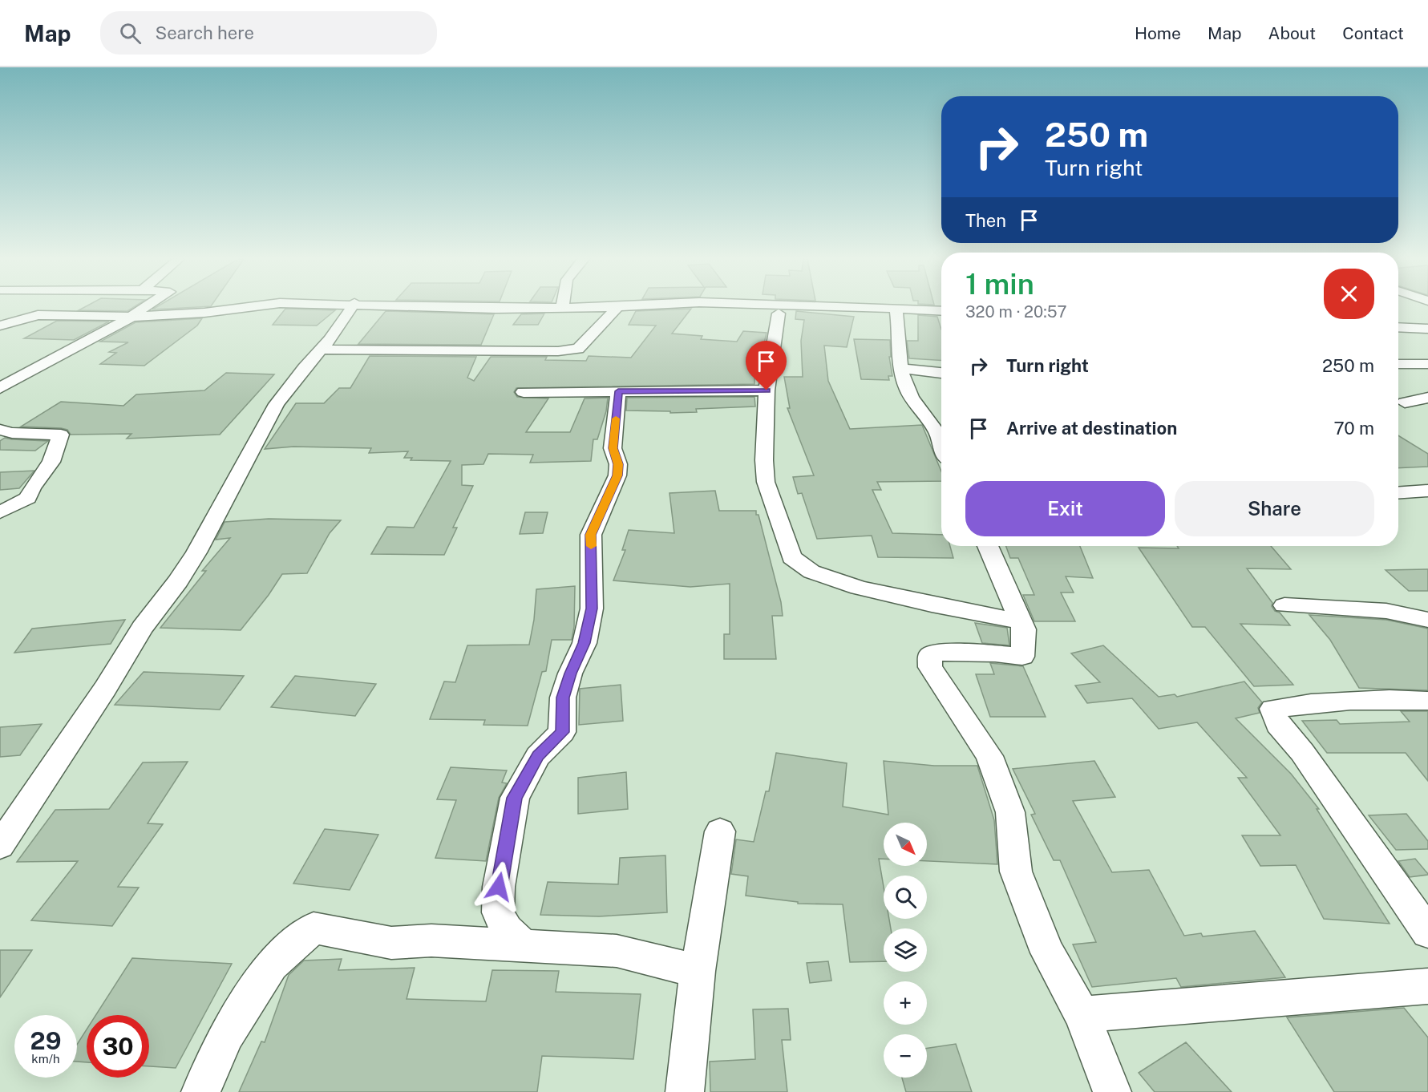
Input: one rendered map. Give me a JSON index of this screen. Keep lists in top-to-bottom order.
{
  "north": "bottom right",
  "page": {
    "header": "Map",
    "search": "Search here",
    "nav": [
      "Home",
      "Map",
      "About",
      "Contact"
    ],
    "turn": ["250 m", "Turn right"],
    "then": "Then",
    "heading": ["1 min", "320 m · 20:57"],
    "list": [
      {
        "name": "Turn right",
        "value": "250 m"
      },
      {
        "name": "Arrive at destination",
        "value": "70 m"
      }
    ],
    "buttons": ["Exit", "Share"],
    "map_buttons": ["+", "−"],
    "speed": "29 km/h",
    "limit": "30"
  }
}
